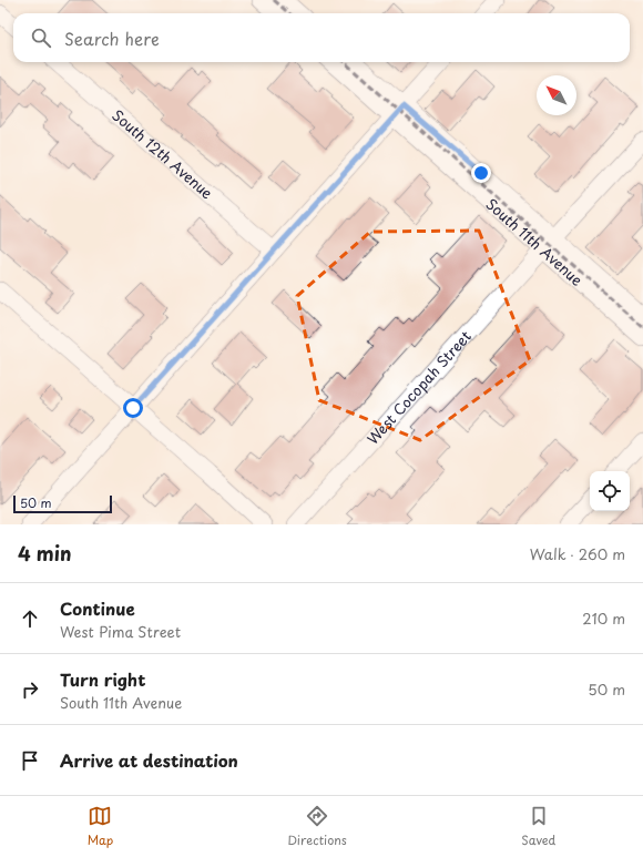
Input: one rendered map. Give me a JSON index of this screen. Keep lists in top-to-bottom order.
{
  "streets": {
    "street": ["South 12th Avenue", "South 11th Avenue", "West Cocopah Street"]
  },
  "crossings": [
    ["South 11th Avenue", "West Cocopah Street"]
  ],
  "scale_bar": "50 m",
  "north": "top left",
  "page": {
    "search": "Search here",
    "scale": "50 m",
    "heading": ["4 min", "Walk · 260 m"],
    "list": [
      ["Continue", "West Pima Street", "210 m"],
      ["Turn right", "South 11th Avenue", "50 m"],
      "Arrive at destination"
    ],
    "nav": ["Map", "Directions", "Saved"]
  }
}
